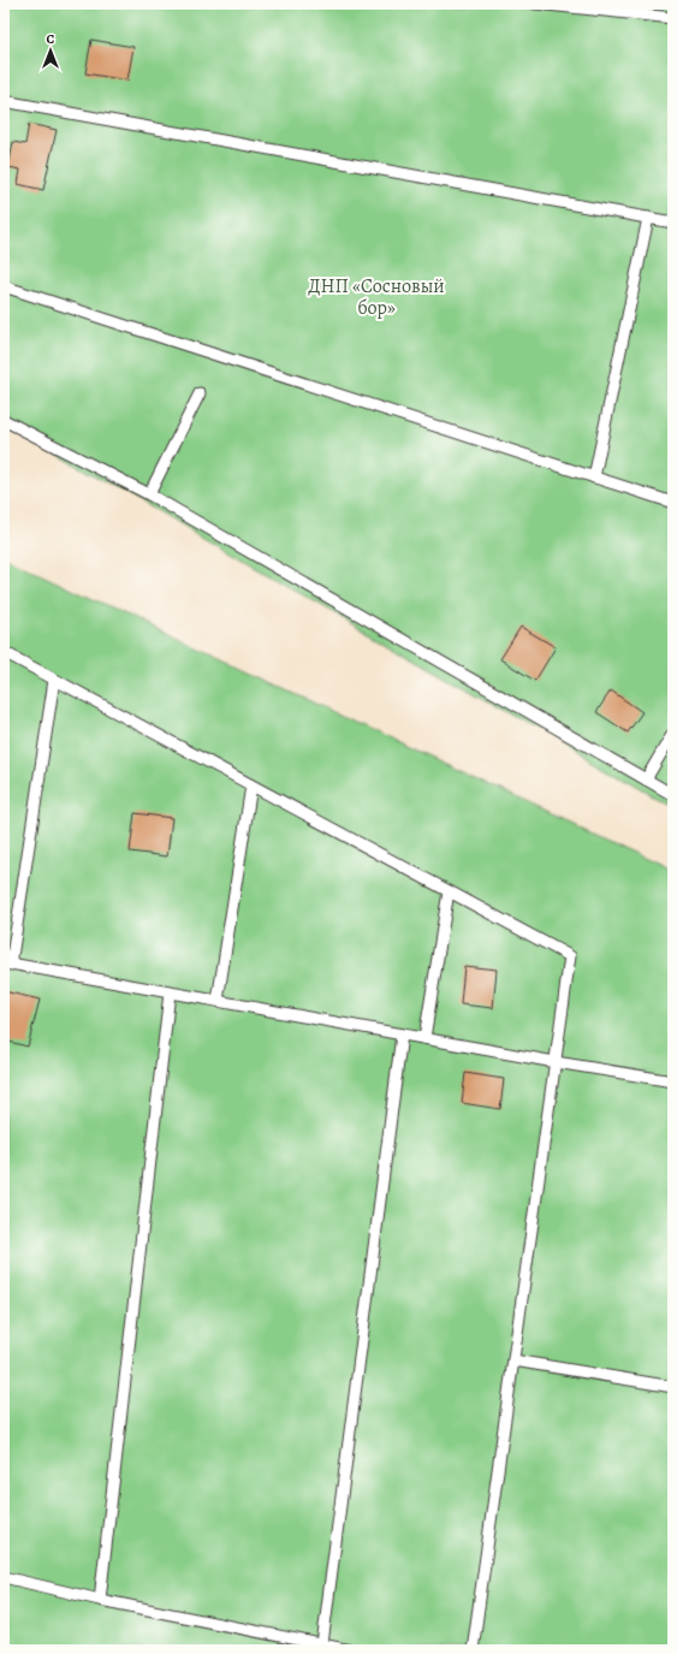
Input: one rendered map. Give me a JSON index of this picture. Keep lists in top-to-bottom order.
{
  "parks": ["ДНП «Сосновый бор»"],
  "north": "top"
}
